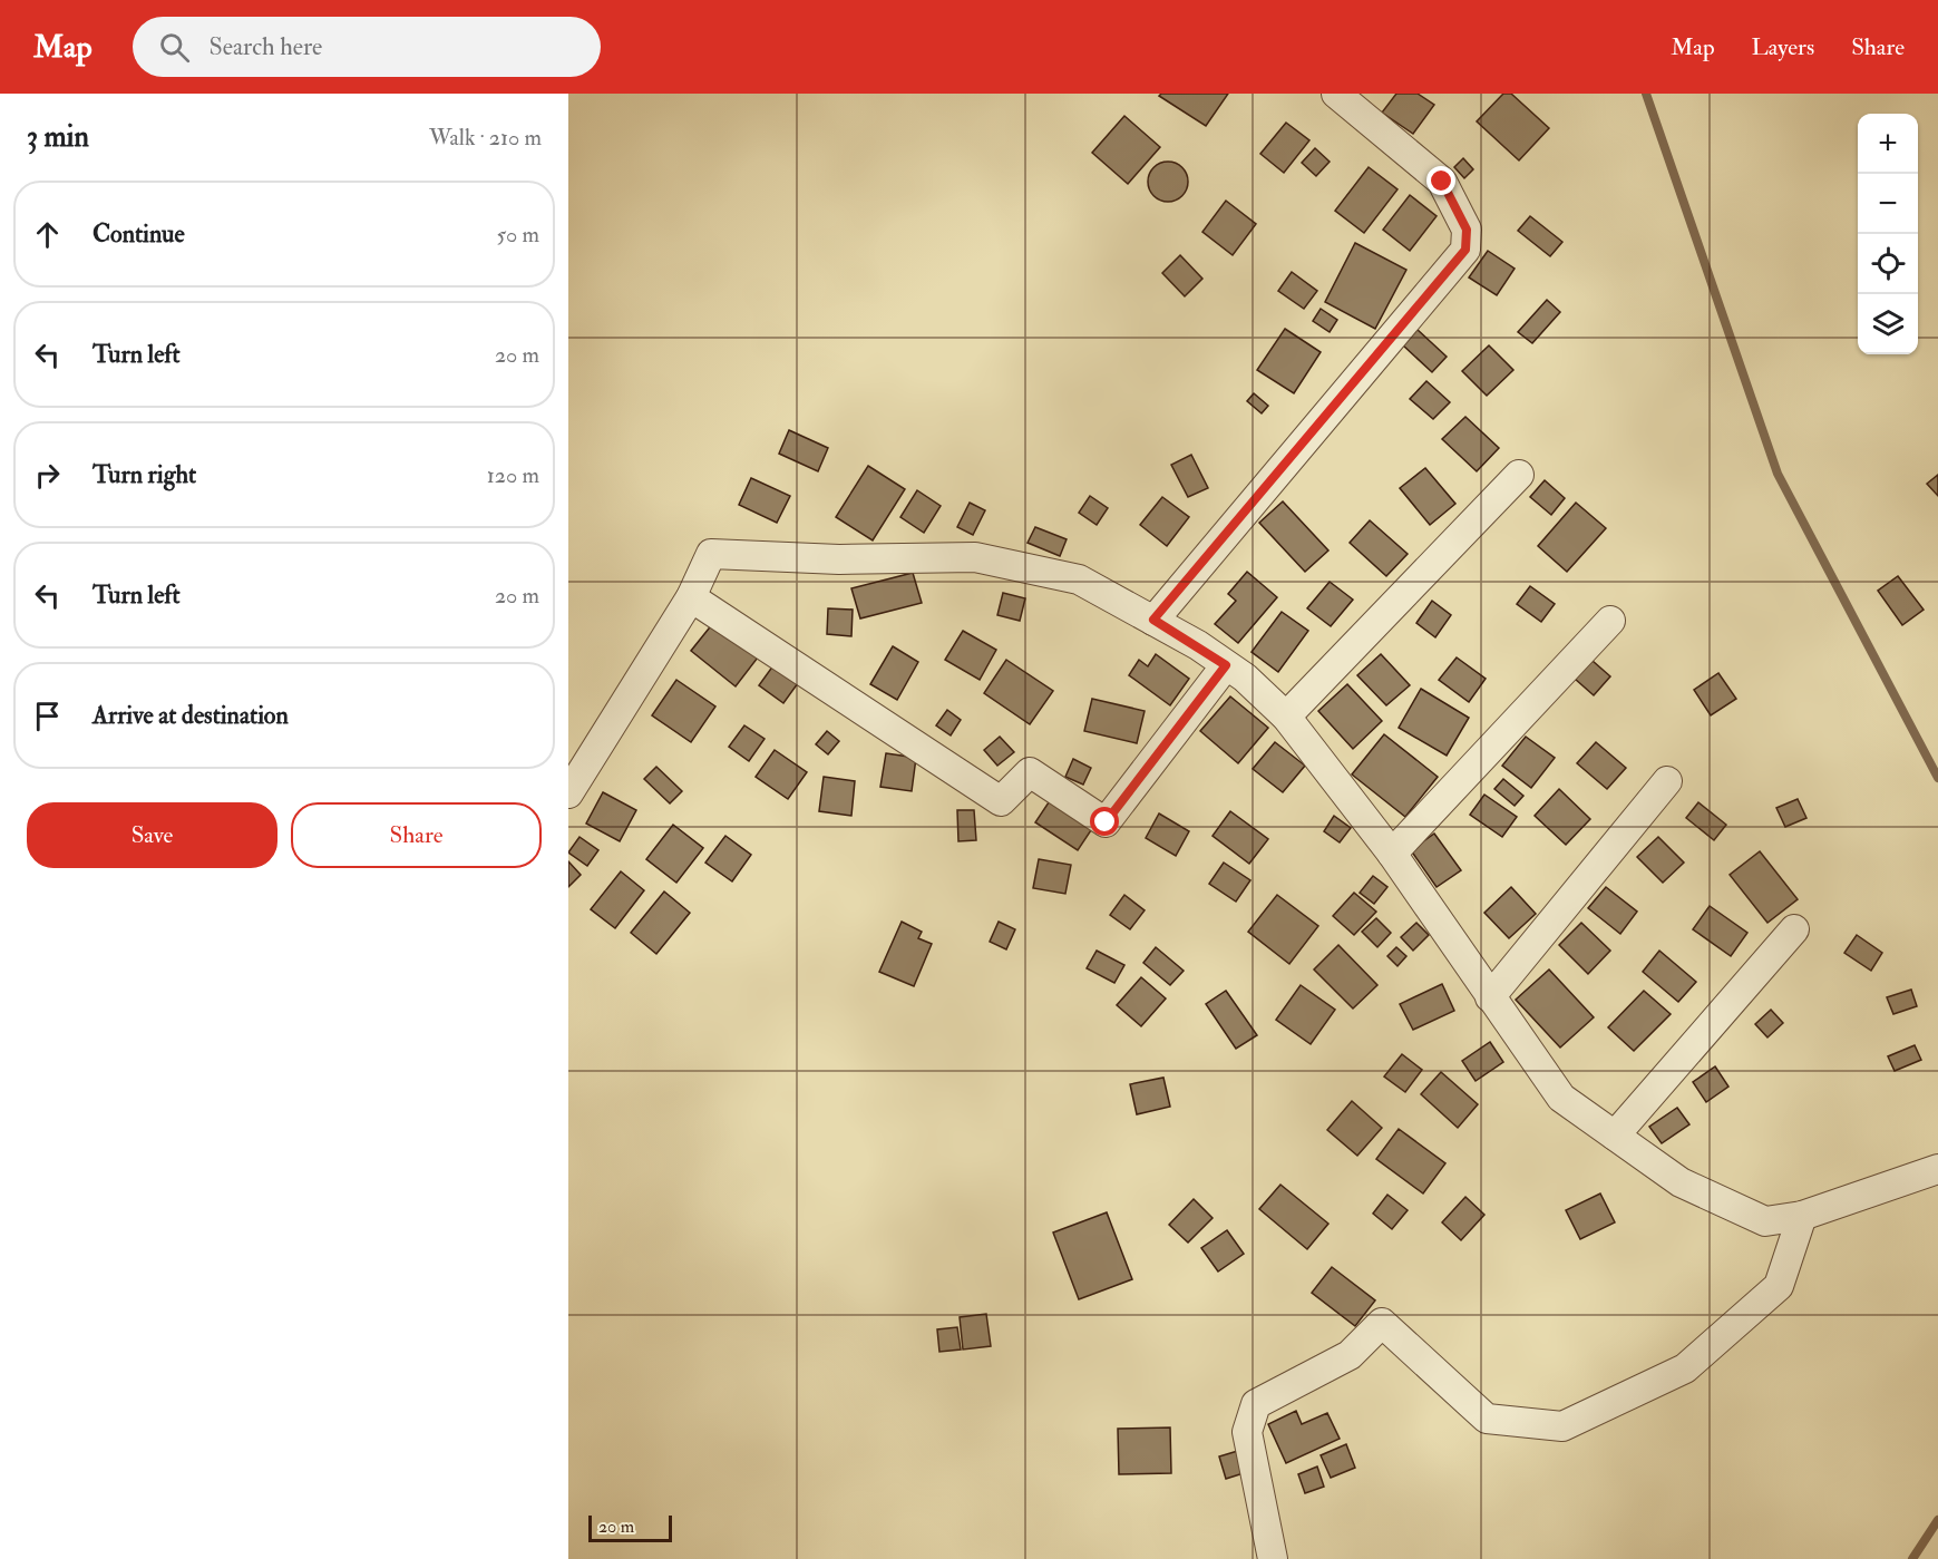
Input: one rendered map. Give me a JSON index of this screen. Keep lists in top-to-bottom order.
{
  "scale_bar": "20 m",
  "page": {
    "header": "Map",
    "search": "Search here",
    "nav": ["Map", "Layers", "Share"],
    "heading": ["3 min", "Walk · 210 m"],
    "map_buttons": ["+", "−"],
    "list": [
      ["Continue", "50 m"],
      ["Turn left", "20 m"],
      ["Turn right", "120 m"],
      ["Turn left", "20 m"],
      "Arrive at destination"
    ],
    "buttons": ["Save", "Share"],
    "scale": "20 m"
  }
}
